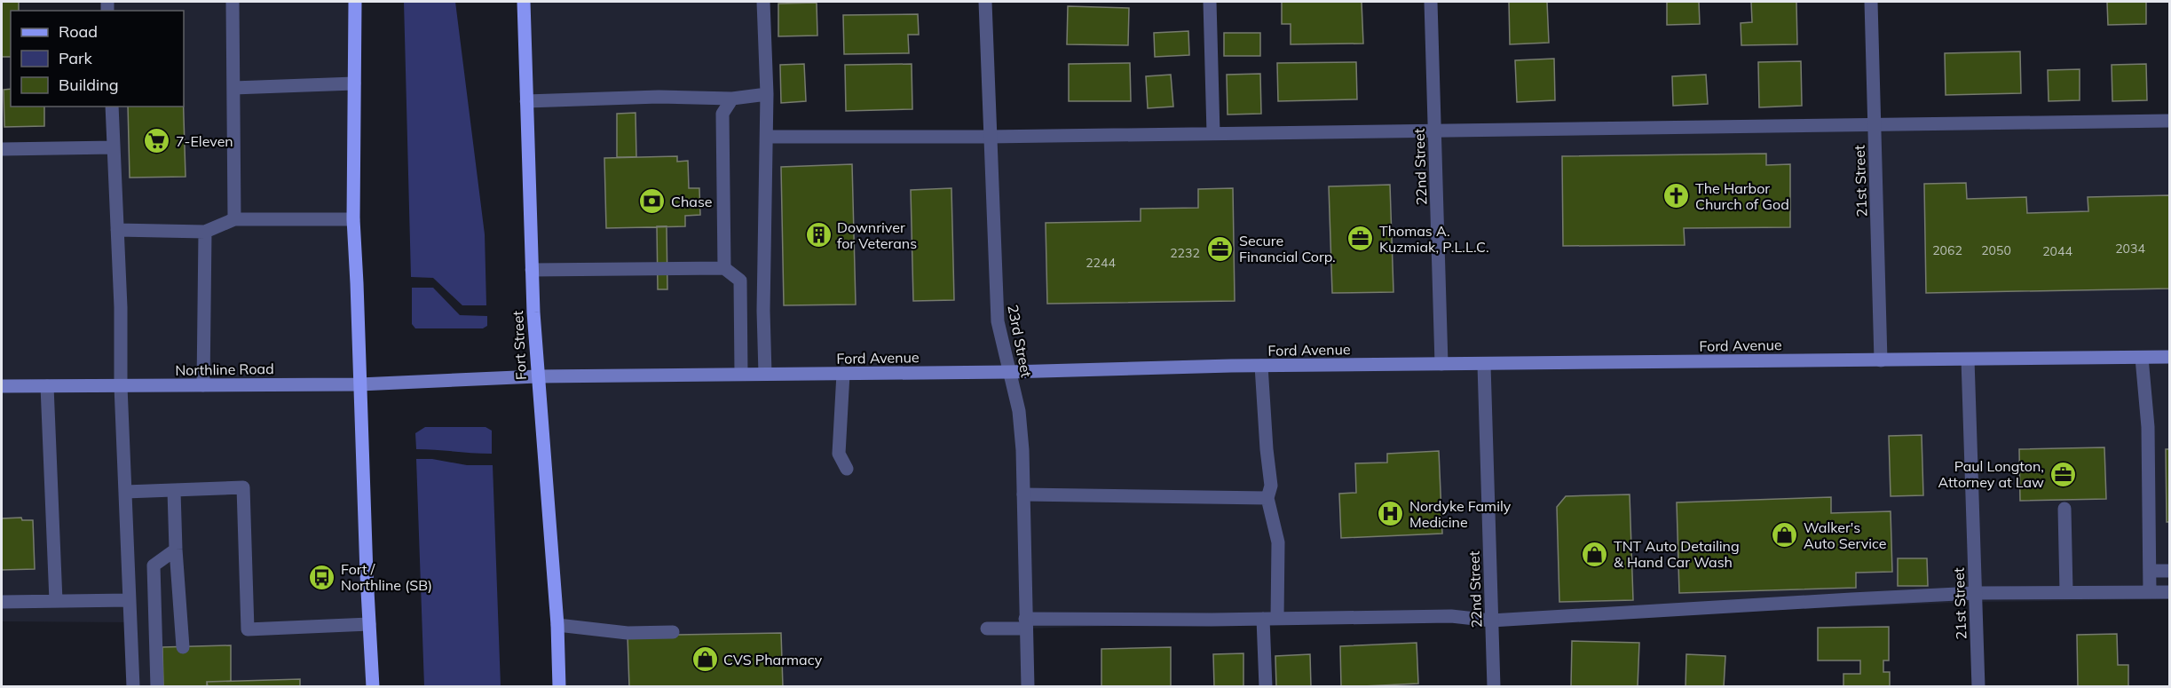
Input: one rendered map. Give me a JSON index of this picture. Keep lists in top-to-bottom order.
{
  "streets": {
    "main road": ["Fort Street", "Ford Avenue", "Northline Road"],
    "street": ["22nd Street", "21st Street", "23rd Street"]
  },
  "crossings": [
    ["22nd Street", "Ford Avenue"],
    ["21st Street", "Ford Avenue"],
    ["23rd Street", "Ford Avenue"],
    ["Fort Street", "Ford Avenue"],
    ["Ford Avenue", "Northline Road"]
  ],
  "places": {
    "supermarket": ["7-Eleven"],
    "church": ["The Harbor Church of God"],
    "bank": ["Chase"],
    "building": ["Downriver for Veterans"],
    "office": ["Thomas A. Kuzmiak, P.L.L.C.", "Secure Financial Corp.", "Paul Longton, Attorney at Law"],
    "hospital": ["Nordyke Family Medicine"],
    "shop": ["Walker's Auto Service", "TNT Auto Detailing & Hand Car Wash", "CVS Pharmacy"],
    "bus stop": ["Fort / Northline (SB)"]
  },
  "house_numbers": [
    "2034",
    "2062",
    "2050",
    "2044",
    "2232",
    "2244"
  ],
  "legend": ["Road", "Park", "Building"]
}
